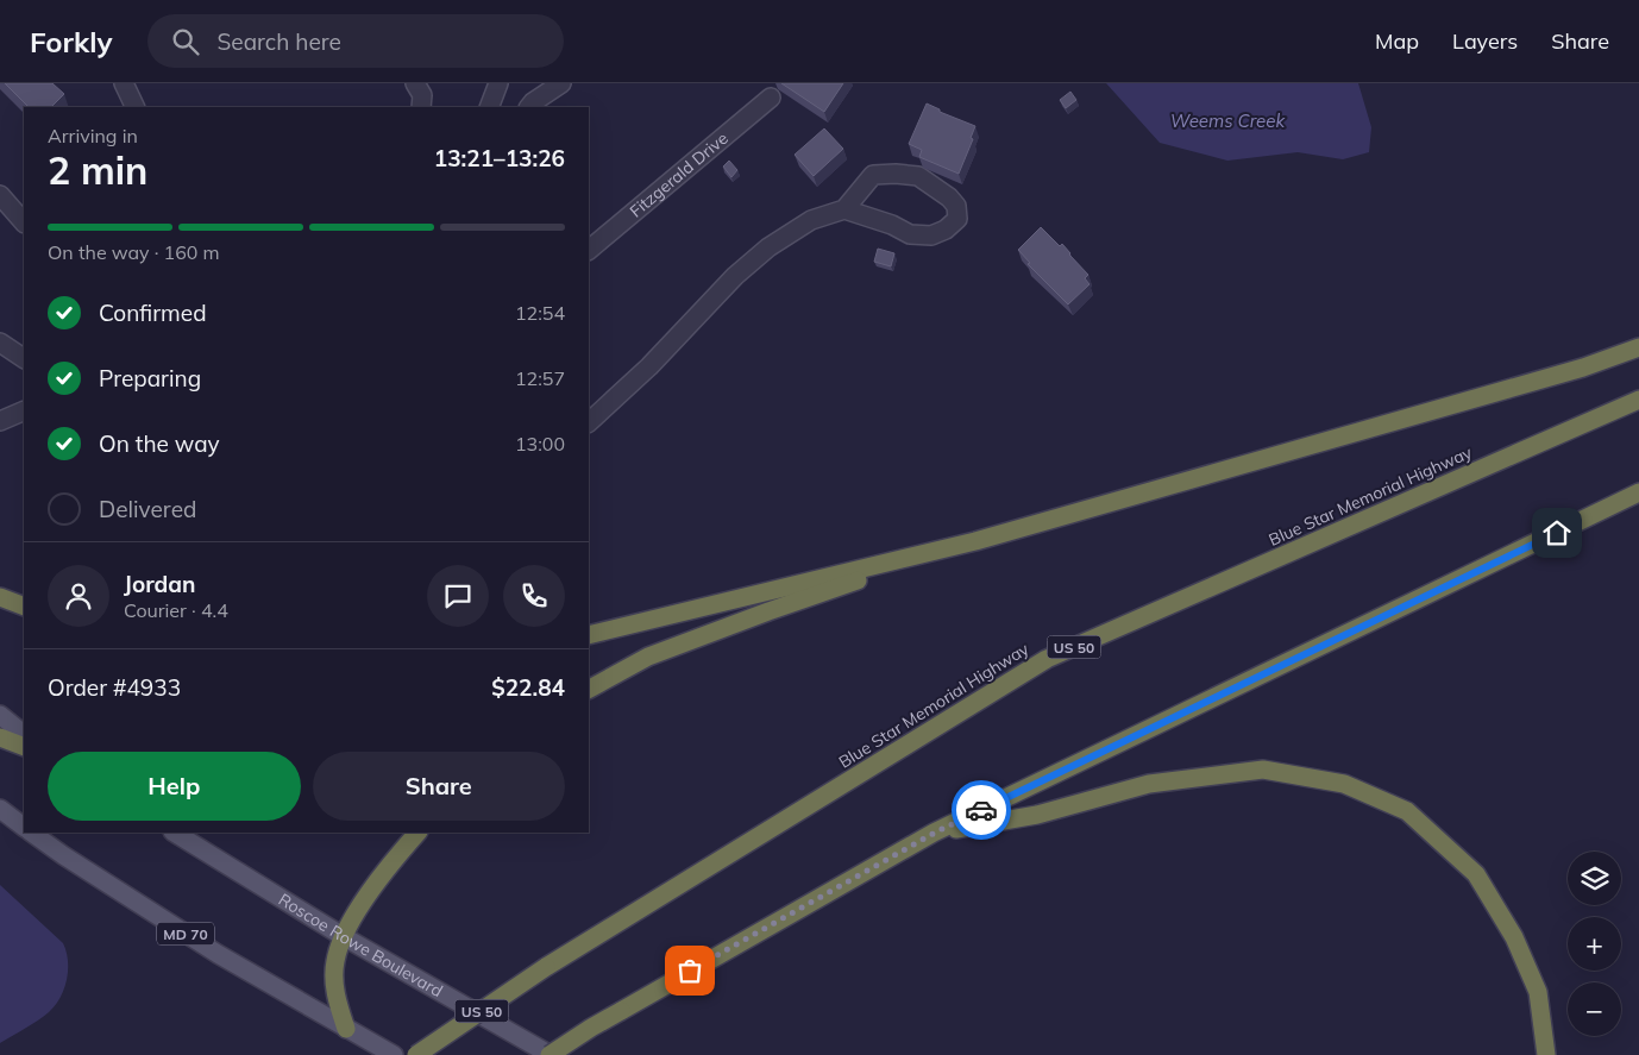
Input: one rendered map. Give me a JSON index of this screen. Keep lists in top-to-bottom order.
{
  "streets": {
    "highway": ["Blue Star Memorial Highway", "US 50"],
    "main road": ["MD 70", "Roscoe Rowe Boulevard"],
    "street": ["Fitzgerald Drive"]
  },
  "water": ["Weems Creek"],
  "page": {
    "header": "Forkly",
    "search": "Search here",
    "nav": ["Map", "Layers", "Share"],
    "heading": ["2 min", "Arriving in", "13:21–13:26"],
    "panel": [
      "Jordan",
      "Courier · 4.4",
      "Order #4933",
      "$22.84"
    ],
    "bar": "On the way · 160 m",
    "list": [
      ["Confirmed", "12:54"],
      ["Preparing", "12:57"],
      ["On the way", "13:00"],
      "Delivered"
    ],
    "buttons": ["Help", "Share"],
    "map_buttons": ["+", "−"]
  }
}
